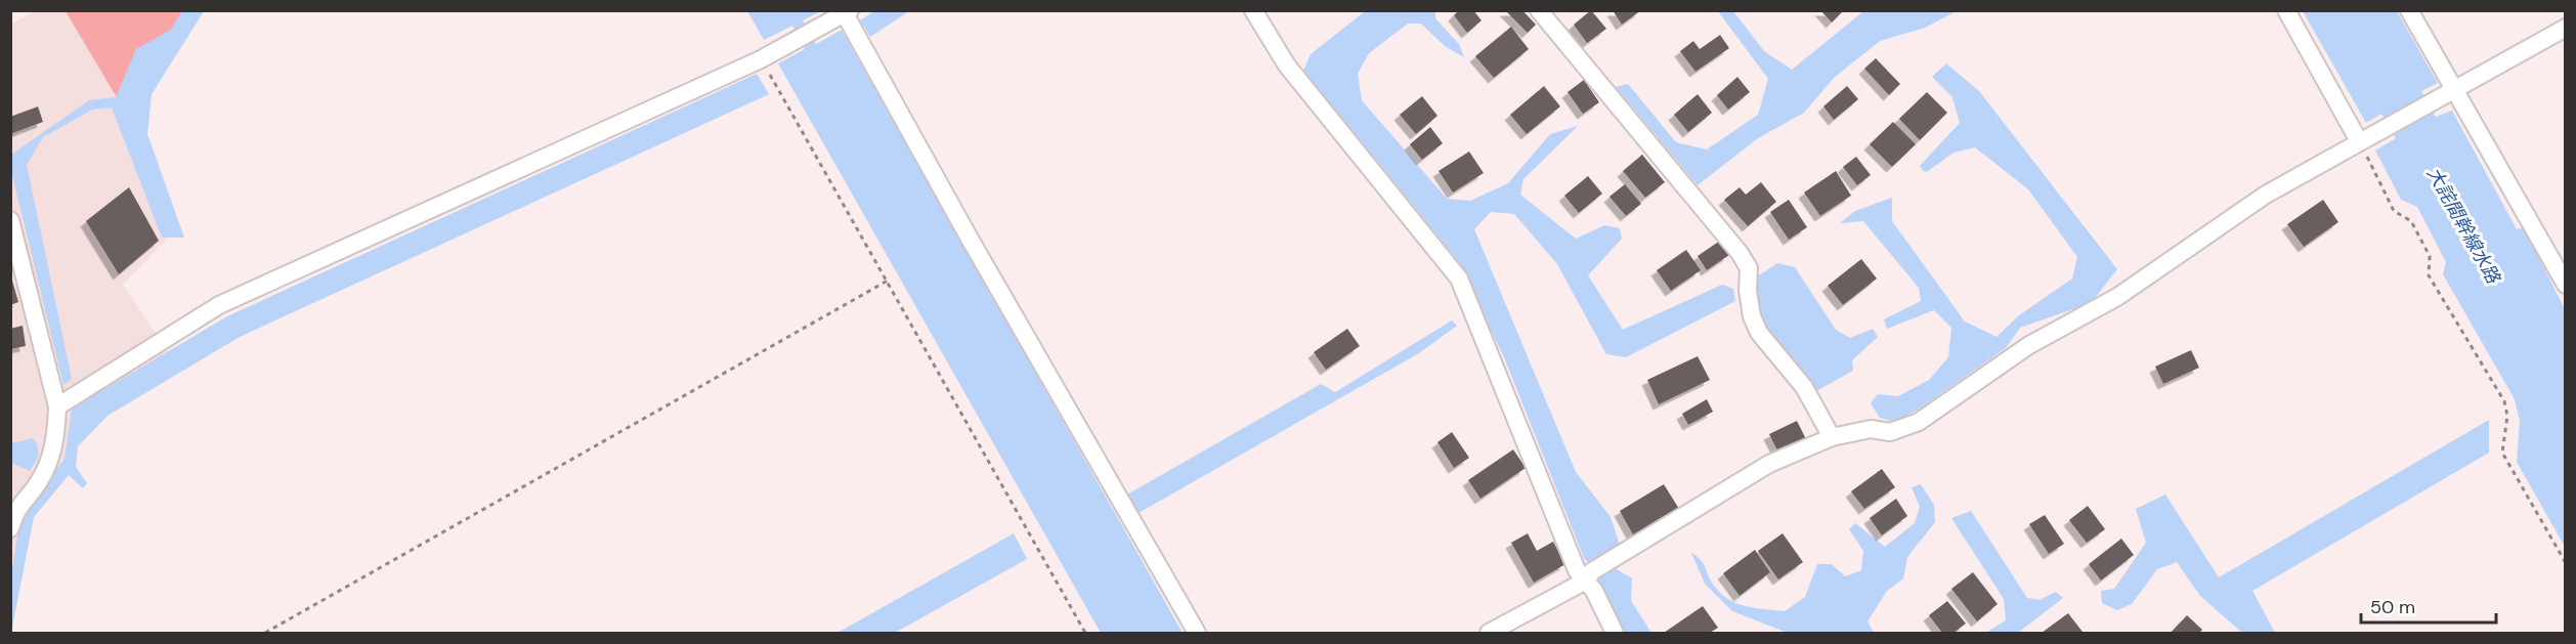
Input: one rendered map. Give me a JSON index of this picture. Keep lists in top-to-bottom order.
{
  "water": ["大詫間幹線水路"],
  "scale_bar": "50 m"
}
